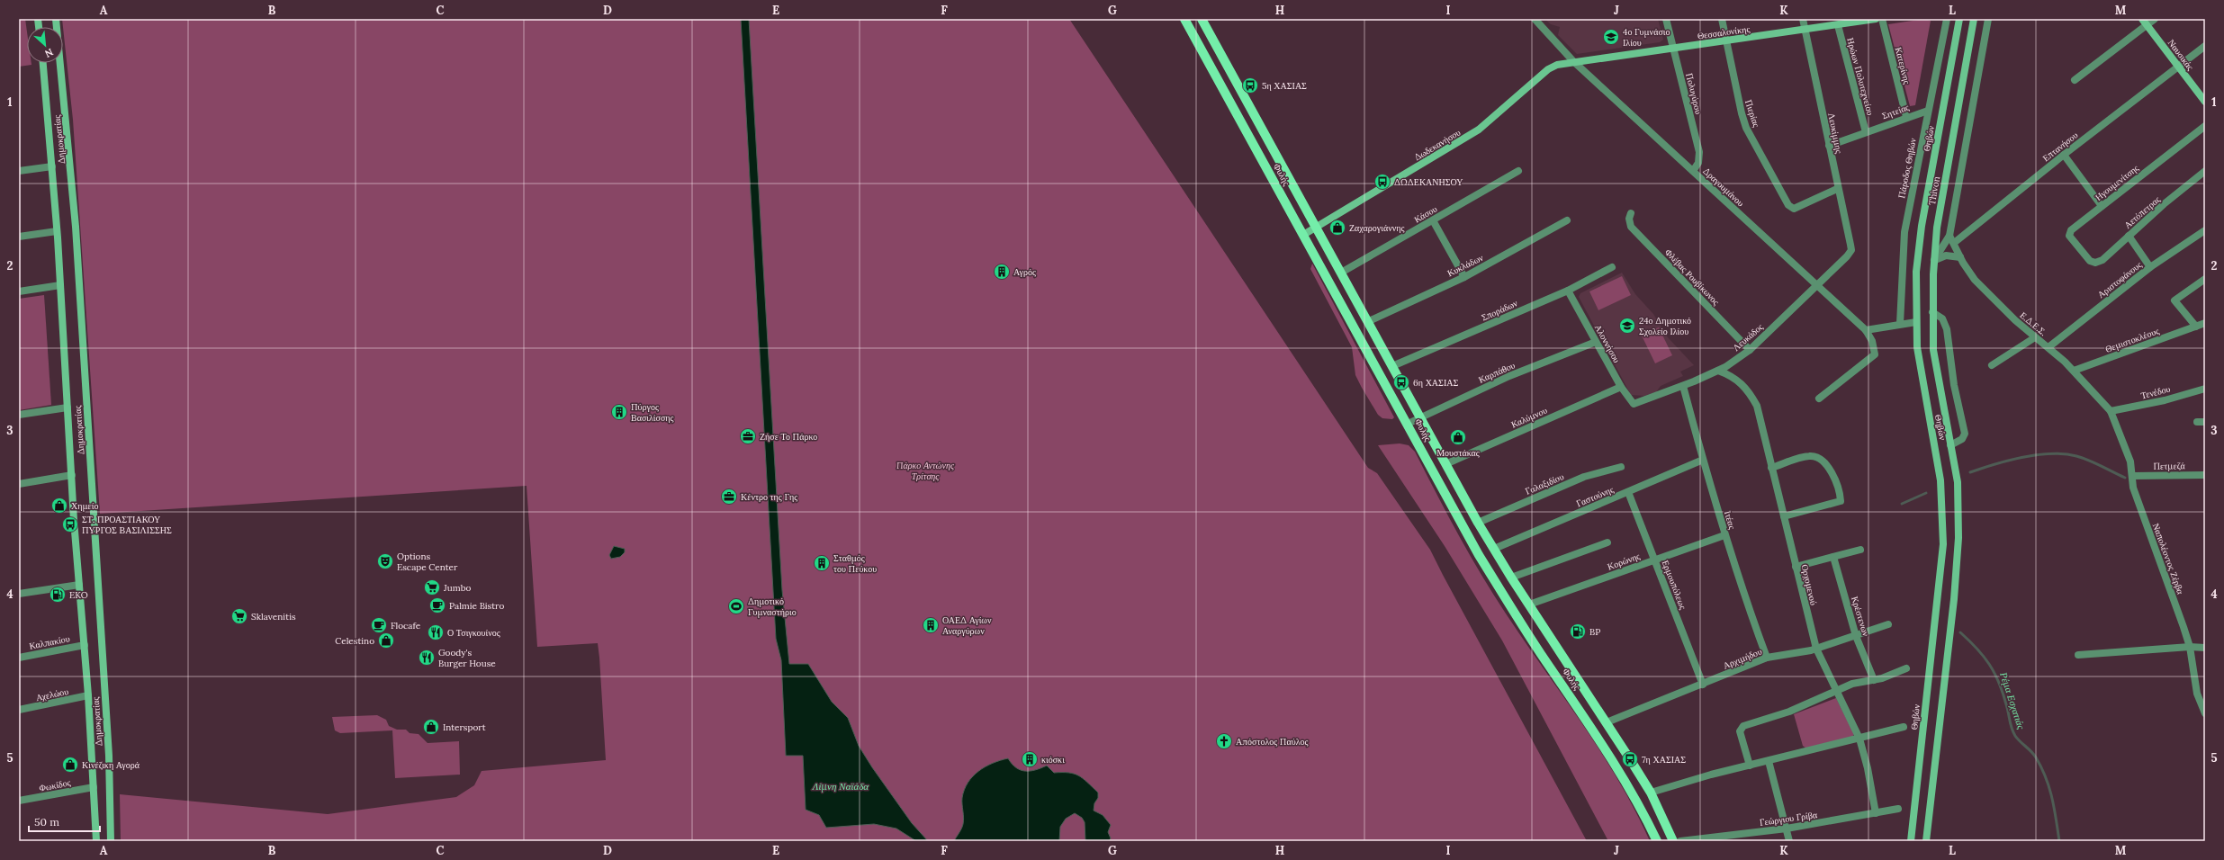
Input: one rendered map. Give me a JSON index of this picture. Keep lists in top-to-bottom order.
{
  "streets": {
    "main road": [
      "Θεσσαλονίκης",
      "Ναυσικάς",
      "Θηβών",
      "Δημοκρατίας",
      "Δωδεκανήσου",
      "Φυλής"
    ],
    "street": [
      "Κατερίνης",
      "Ηρώων Πολυτεχνείου",
      "Πολυγύρου",
      "Σητείας",
      "Πιερίας",
      "Λευκίμμης",
      "Επτανήσου",
      "Πάροδος Θηβών",
      "Ηγουμενίτσης",
      "Δραγουμάνου",
      "Αετόπετρας",
      "Κάσου",
      "Κυκλάδων",
      "Φλέβας Ρουβίκωνος",
      "Αριστοφάνους",
      "Σποράδων",
      "Ε.Δ.Ε.Σ.",
      "Λευκάδος",
      "Θεμιστοκλέους",
      "Αλοννήσου",
      "Καρπάθου",
      "Τενέδου",
      "Καλύμνου",
      "Πετμεζά",
      "Γαλαξιδίου",
      "Γαστούνης",
      "Ιτέας",
      "Ναπολέοντος Ζέρβα",
      "Κορώνης",
      "Ερμουπόλεως",
      "Ορχομενού",
      "Κρέστενων",
      "Καλπακίου",
      "Αρχιμήδου",
      "Αχελώου",
      "Φωκίδος",
      "Γεώργιου Γρίβα"
    ]
  },
  "crossings": [
    ["Θεσσαλονίκης", "Ηρώων Πολυτεχνείου"],
    ["Θεσσαλονίκης", "Πολυγύρου"],
    ["Θεσσαλονίκης", "Πιερίας"],
    ["Θεσσαλονίκης", "Λευκίμμης"],
    ["Θεσσαλονίκης", "Δωδεκανήσου"],
    ["Θεσσαλονίκης", "Δραγουμάνου"],
    ["Ναυσικάς", "Επτανήσου"],
    ["Κατερίνης", "Σητείας"],
    ["Ηρώων Πολυτεχνείου", "Σητείας"],
    ["Πολυγύρου", "Δραγουμάνου"],
    ["Σητείας", "Λευκίμμης"],
    ["Σητείας", "Πάροδος Θηβών"],
    ["Πιερίας", "Λευκίμμης"],
    ["Λευκίμμης", "Λευκάδος"],
    ["Δημοκρατίας", "Καλπακίου"],
    ["Δημοκρατίας", "Αχελώου"],
    ["Δημοκρατίας", "Φωκίδος"],
    ["Δωδεκανήσου", "Φυλής"],
    ["Δωδεκανήσου", "Δραγουμάνου"],
    ["Επτανήσου", "Ε.Δ.Ε.Σ."],
    ["Φυλής", "Κάσου"],
    ["Φυλής", "Κυκλάδων"],
    ["Φυλής", "Σποράδων"],
    ["Φυλής", "Καρπάθου"],
    ["Φυλής", "Καλύμνου"],
    ["Φυλής", "Γαλαξιδίου"],
    ["Φυλής", "Γαστούνης"],
    ["Φυλής", "Κορώνης"],
    ["Φυλής", "Αρχιμήδου"],
    ["Ηγουμενίτσης", "Αετόπετρας"],
    ["Δραγουμάνου", "Λευκάδος"],
    ["Φλέβας Ρουβίκωνος", "Λευκάδος"],
    ["Αριστοφάνους", "Ε.Δ.Ε.Σ."],
    ["Σποράδων", "Αλοννήσου"],
    ["Ε.Δ.Ε.Σ.", "Θεμιστοκλέους"],
    ["Ε.Δ.Ε.Σ.", "Τενέδου"],
    ["Ε.Δ.Ε.Σ.", "Ναπολέοντος Ζέρβα"],
    ["Λευκάδος", "Αλοννήσου"],
    ["Λευκάδος", "Ιτέας"],
    ["Λευκάδος", "Ορχομενού"],
    ["Αλοννήσου", "Καρπάθου"],
    ["Αλοννήσου", "Καλύμνου"],
    ["Τενέδου", "Ναπολέοντος Ζέρβα"],
    ["Πετμεζά", "Ναπολέοντος Ζέρβα"],
    ["Γαστούνης", "Ιτέας"],
    ["Γαστούνης", "Ερμουπόλεως"],
    ["Ιτέας", "Κορώνης"],
    ["Ιτέας", "Αρχιμήδου"],
    ["Κορώνης", "Ερμουπόλεως"],
    ["Ερμουπόλεως", "Αρχιμήδου"],
    ["Ορχομενού", "Αρχιμήδου"],
    ["Ορχομενού", "Γεώργιου Γρίβα"],
    ["Κρέστενων", "Αρχιμήδου"]
  ],
  "water": ["Ρέμα Εσχατιάς", "Λίμνη Ναϊάδα"],
  "parks": ["Πάρκο Αντώνης Τρίτσης"],
  "places": {
    "school or university": ["4ο Γυμνάσιο Ιλίου", "24ο Δημοτικό Σχολείο Ιλίου"],
    "bus stop": [
      "5η ΧΑΣΙΑΣ",
      "ΔΩΔΕΚΑΝΗΣΟΥ",
      "6η ΧΑΣΙΑΣ",
      "ΣΤ. ΠΡΟΑΣΤΙΑΚΟΥ ΠΥΡΓΟΣ ΒΑΣΙΛΙΣΣΗΣ",
      "7η ΧΑΣΙΑΣ"
    ],
    "shop": [
      "Ζαχαρογιάννης",
      "Μουστάκας",
      "Χημείο",
      "Celestino",
      "Intersport",
      "Κινέζικη Αγορά"
    ],
    "building": [
      "Αγρός",
      "Πύργος Βασιλίσσης",
      "Σταθμός του Πεύκου",
      "ΟΑΕΔ Αγίων Αναργύρων",
      "κιόσκι"
    ],
    "office": ["Ζήσε Το Πάρκο", "Κέντρο της Γης"],
    "theatre": ["Options Escape Center"],
    "supermarket": ["Jumbo", "Sklavenitis"],
    "fuel station": ["EKO", "BP"],
    "cafe": ["Palmie Bistro", "Flocafe"],
    "sports": ["Δημοτικό Γυμναστήριο"],
    "restaurant": ["Ο Τσιγκουίνος", "Goody's Burger House"],
    "church": ["Απόστολος Παύλος"]
  },
  "scale_bar": "50 m",
  "north": "bottom right",
  "grid": {
    "columns": [
      "A",
      "B",
      "C",
      "D",
      "E",
      "F",
      "G",
      "H",
      "I",
      "J",
      "K",
      "L",
      "M"
    ],
    "rows": [
      "1",
      "2",
      "3",
      "4",
      "5"
    ]
  }
}
